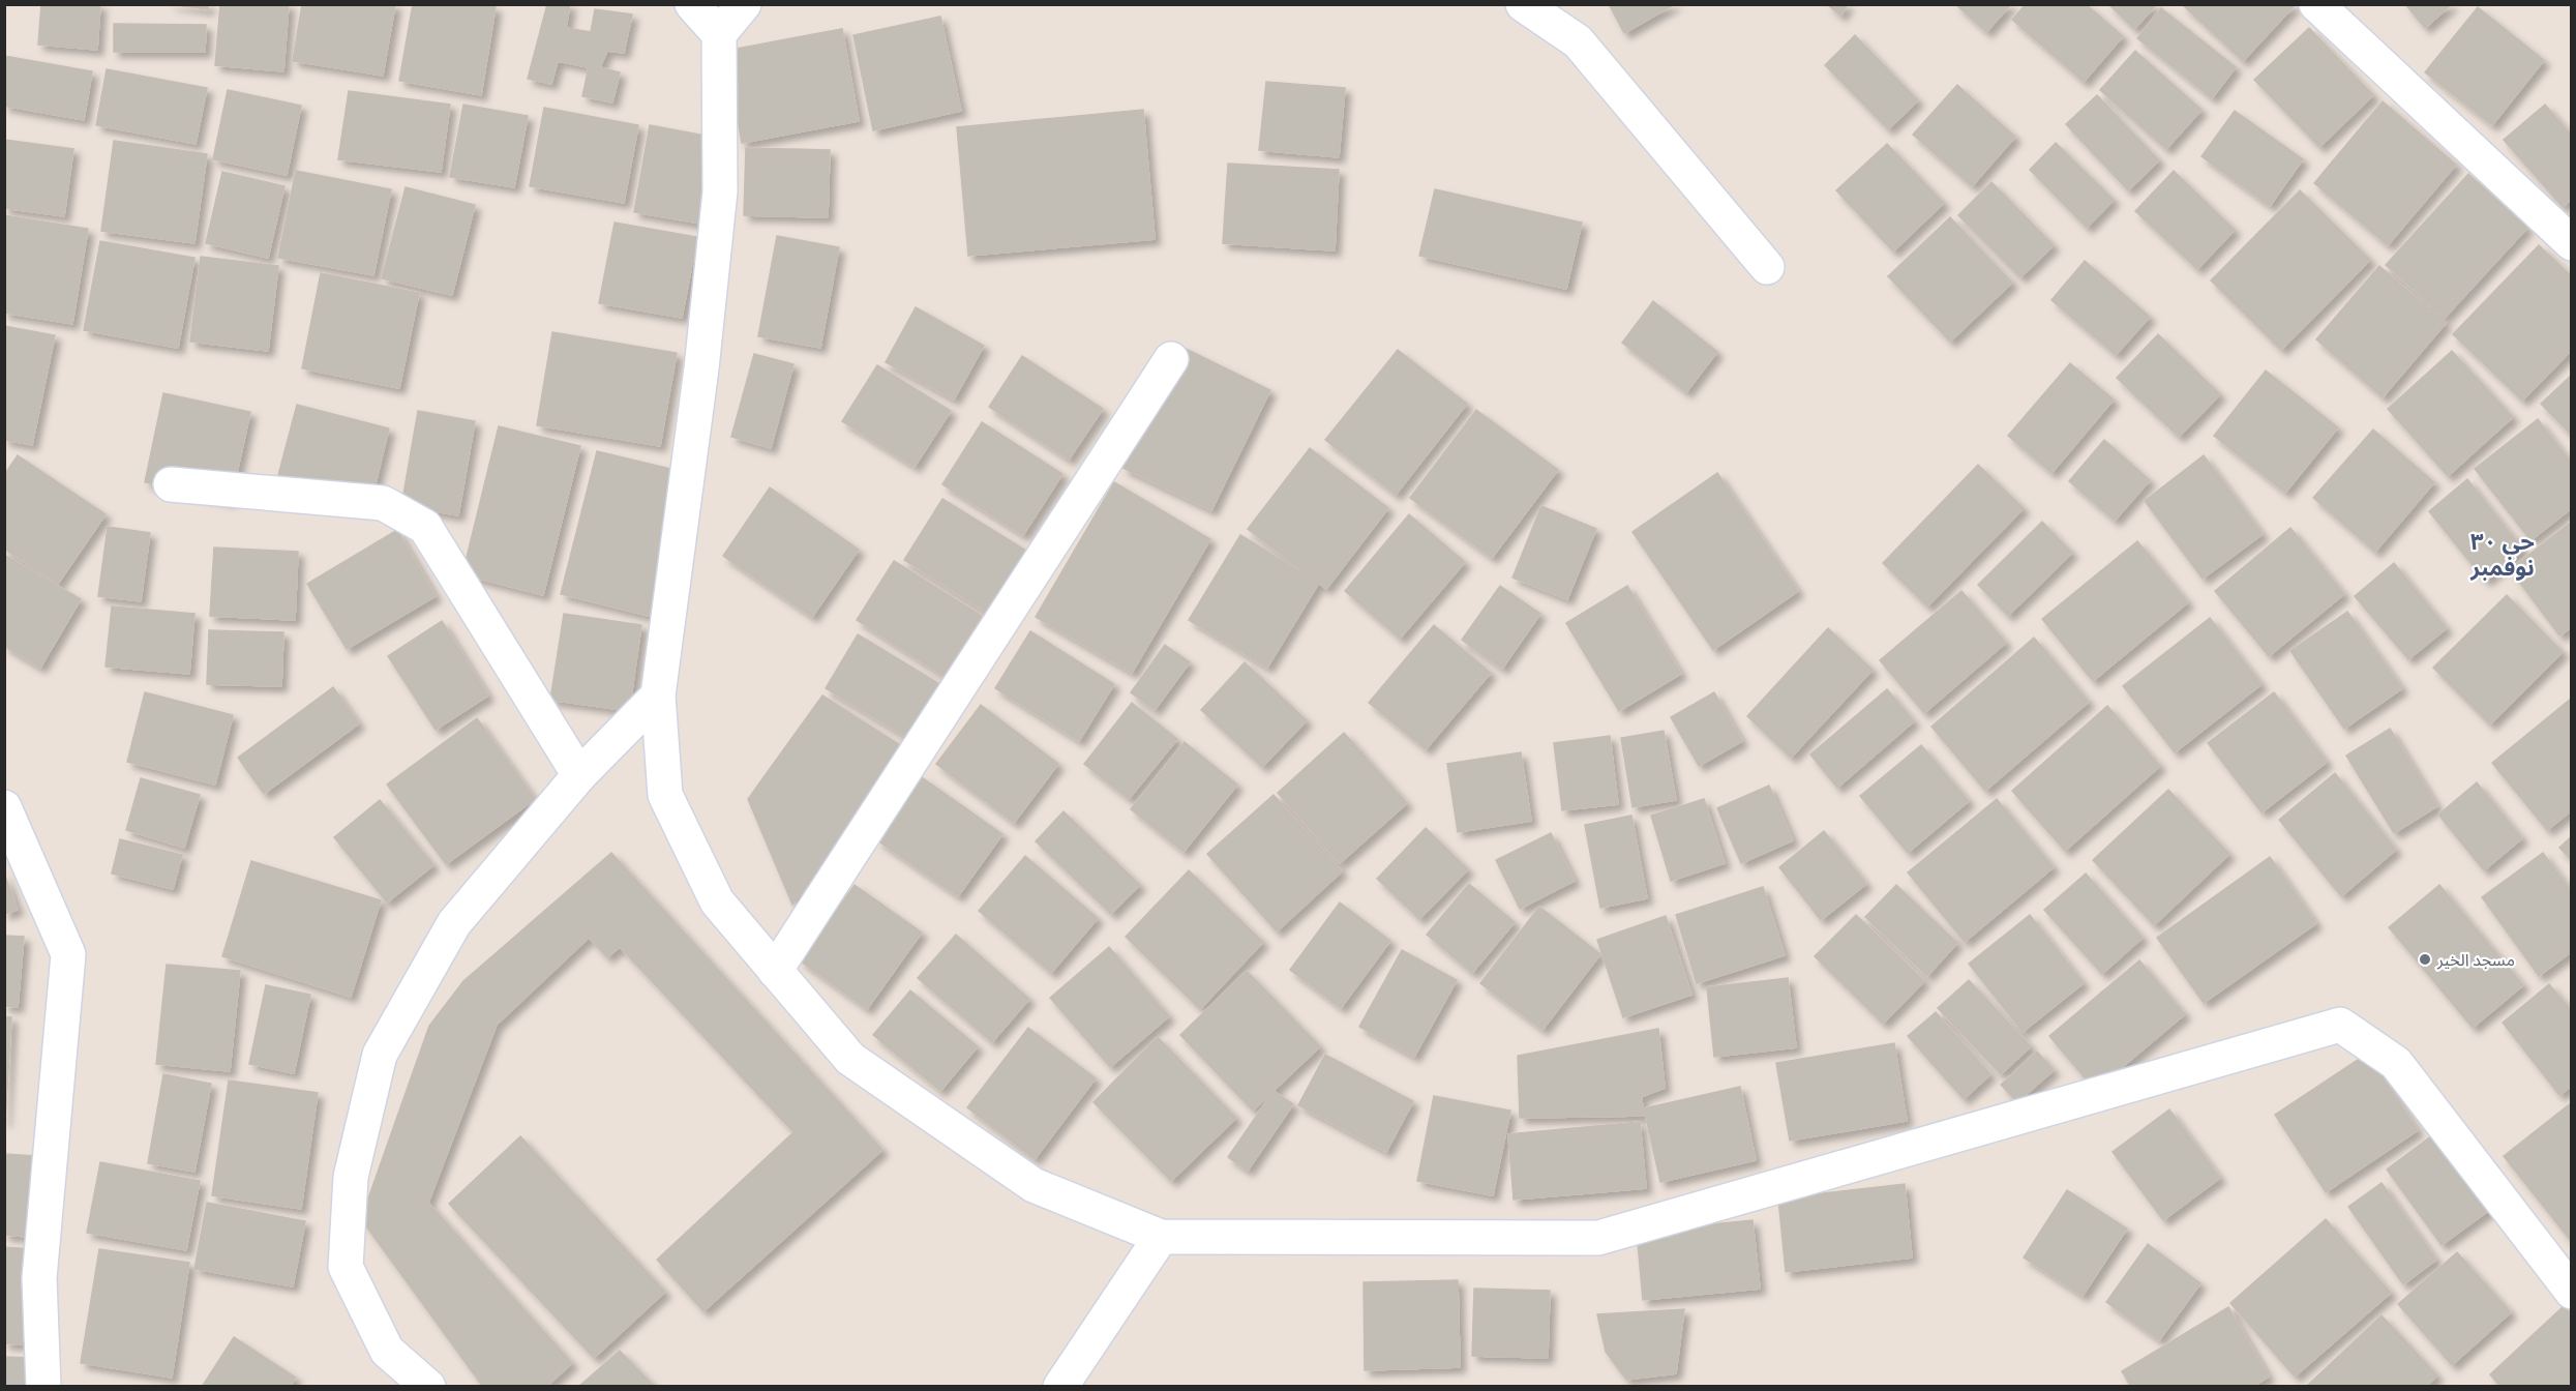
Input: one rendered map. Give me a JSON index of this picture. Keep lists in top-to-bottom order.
{
  "districts": ["حي ۳۰ نوفمبر"],
  "places": ["مسجد الخير"]
}
